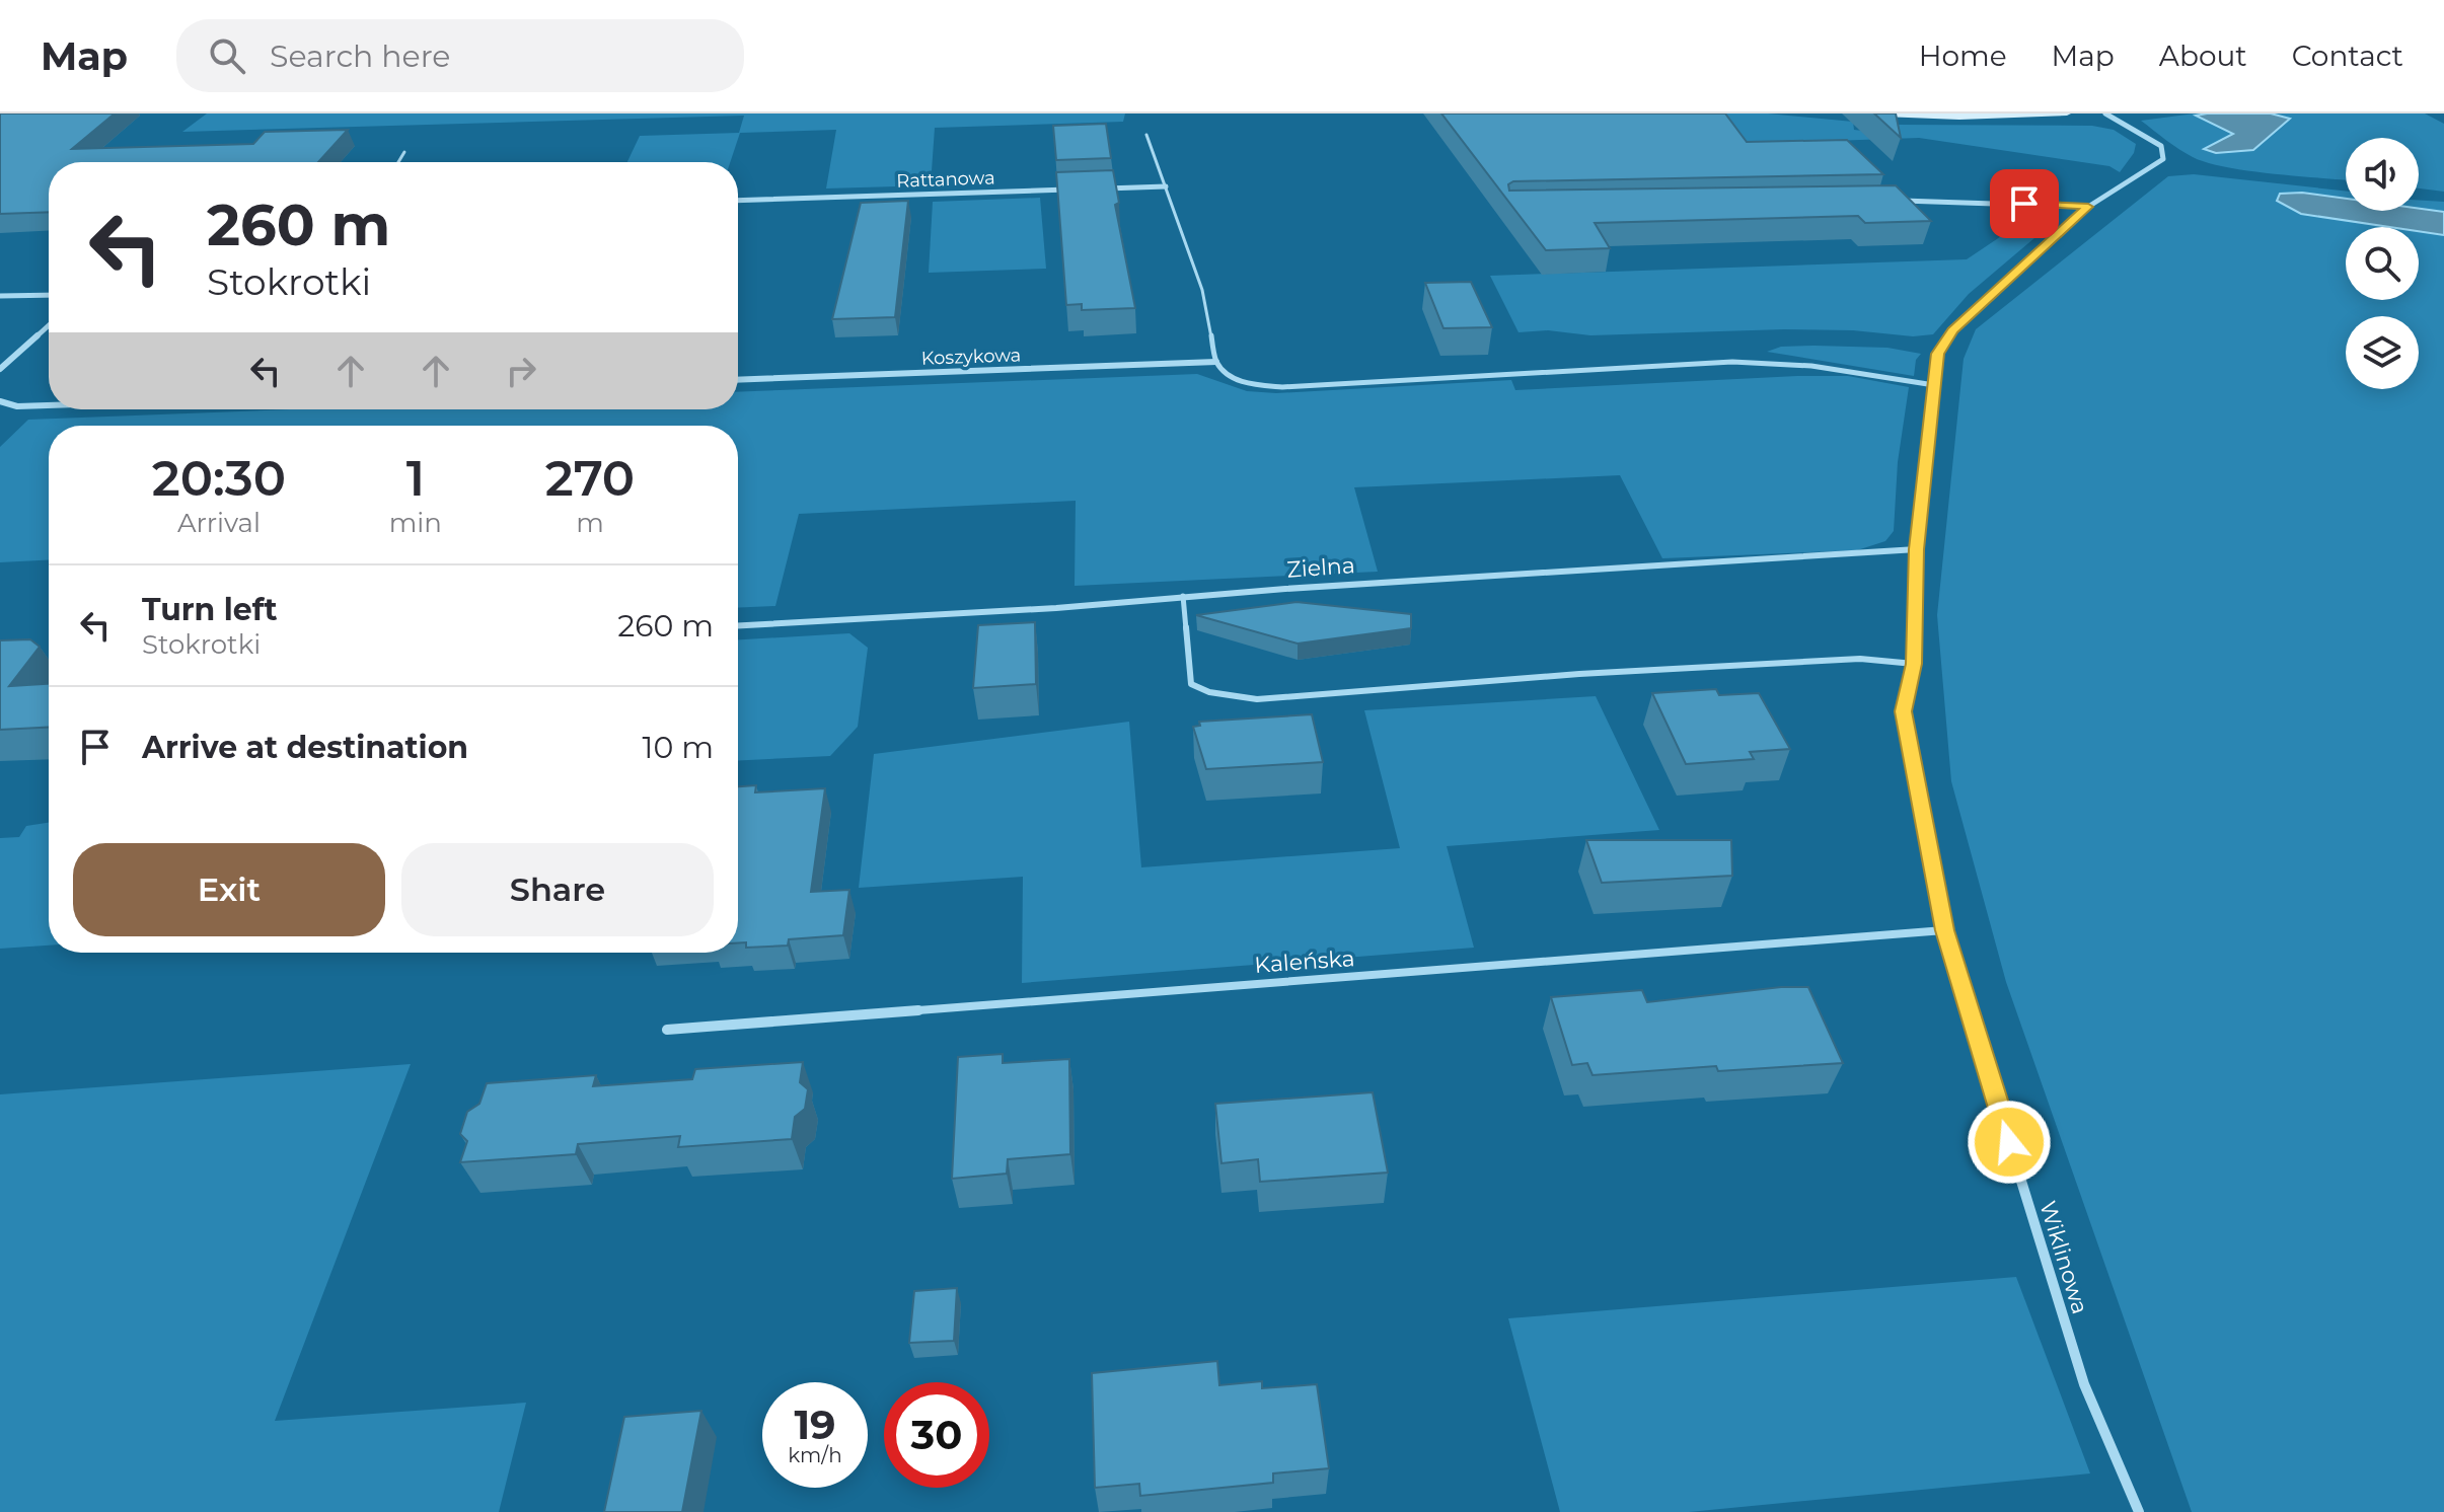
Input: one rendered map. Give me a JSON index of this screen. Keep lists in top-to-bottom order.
{
  "streets": {
    "street": [
      "Rattanowa",
      "Koszykowa",
      "Zielna",
      "Kaleńska",
      "Wiklinowa"
    ]
  },
  "crossings": [
    ["Zielna", "Wiklinowa"],
    ["Kaleńska", "Wiklinowa"]
  ],
  "page": {
    "header": "Map",
    "search": "Search here",
    "nav": [
      "Home",
      "Map",
      "About",
      "Contact"
    ],
    "turn": ["260 m", "Stokrotki"],
    "eta": [
      "20:30",
      "Arrival",
      "1",
      "min",
      "270",
      "m"
    ],
    "list": [
      {
        "name": "Turn left",
        "note": "Stokrotki",
        "value": "260 m"
      },
      {
        "name": "Arrive at destination",
        "value": "10 m"
      }
    ],
    "buttons": ["Exit", "Share"],
    "speed": "19 km/h",
    "limit": "30"
  }
}
